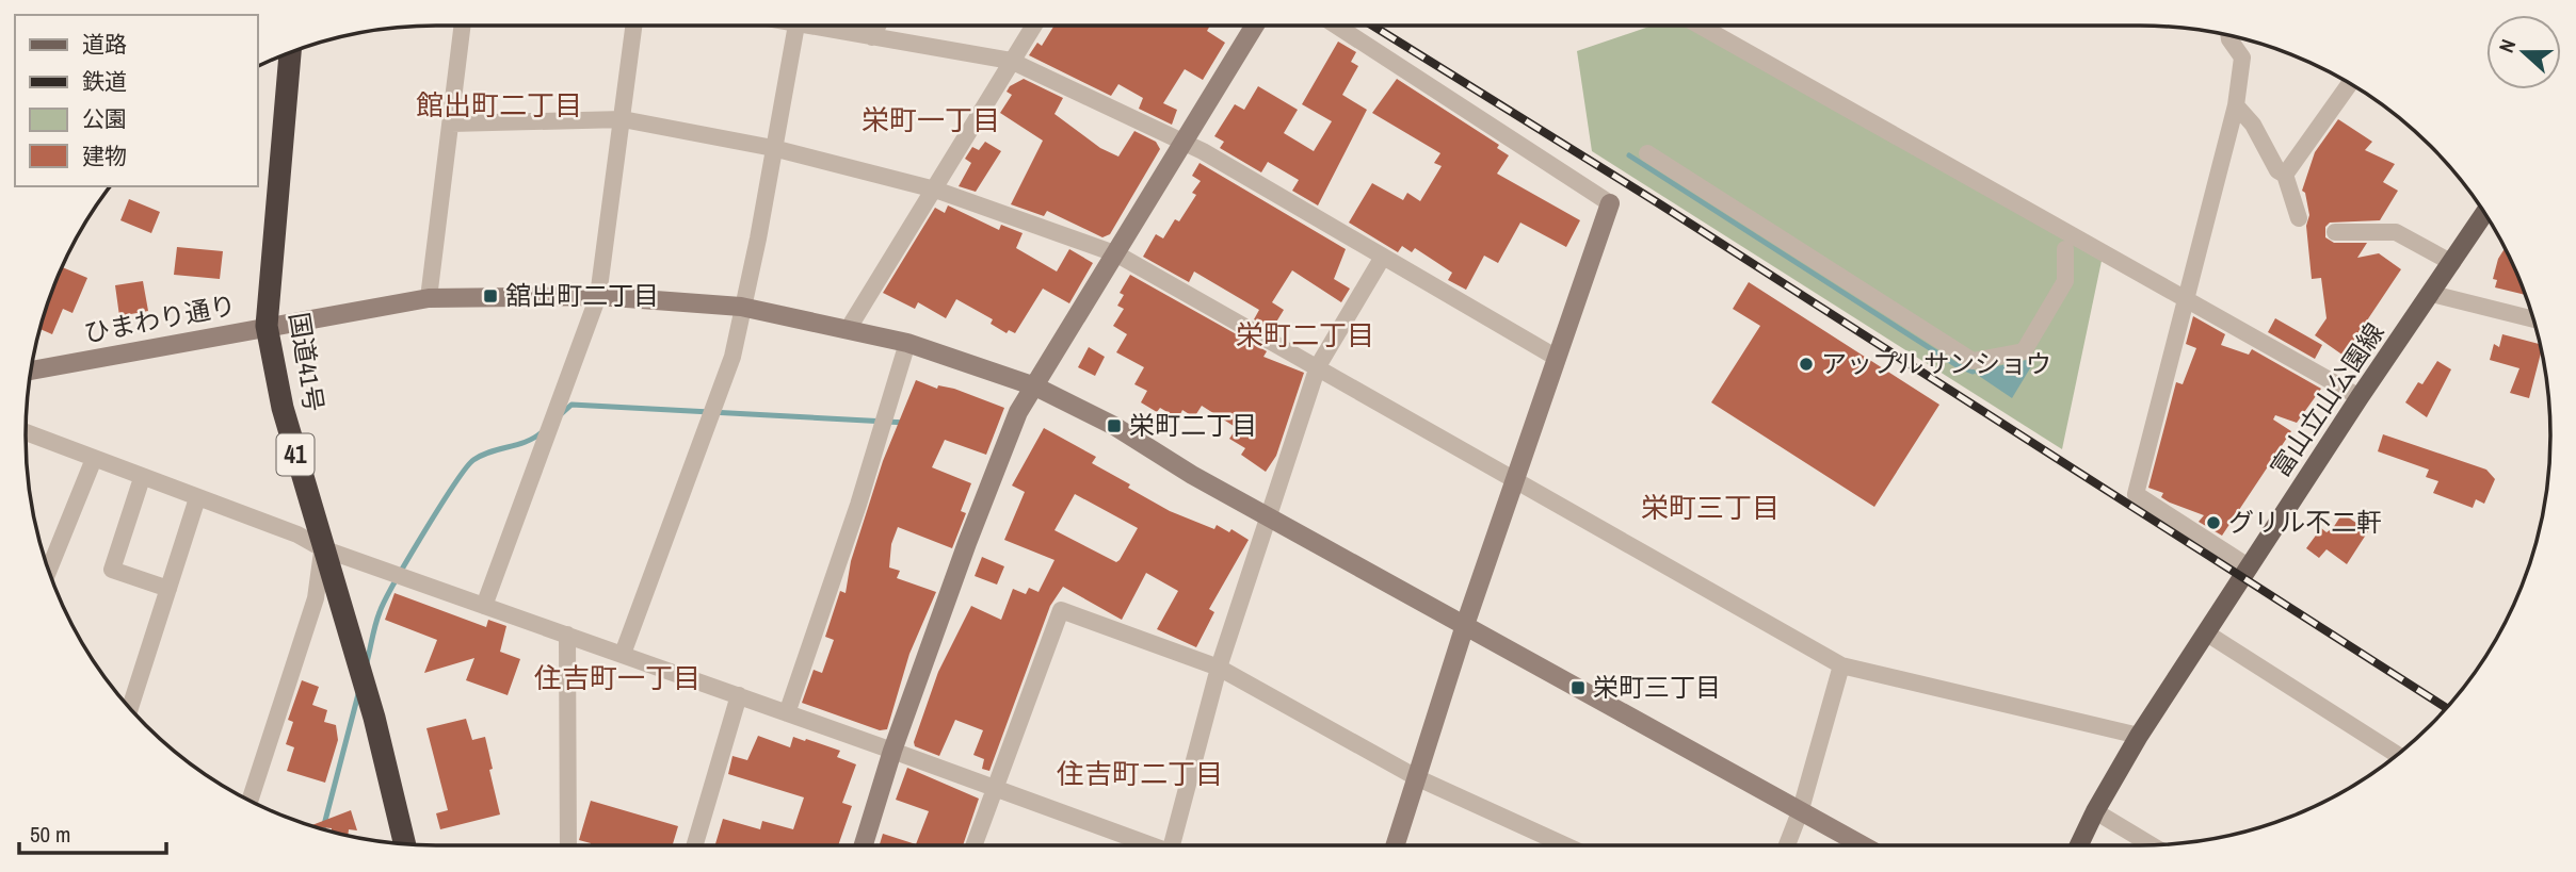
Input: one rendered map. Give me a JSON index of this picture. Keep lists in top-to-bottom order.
{
  "streets": {
    "highway": ["国道41号", "41"],
    "main road": ["富山立山公園線"],
    "street": ["ひまわり通り"]
  },
  "crossings": [
    ["ひまわり通り", "国道41号"]
  ],
  "districts": [
    "館出町二丁目",
    "栄町一丁目",
    "栄町二丁目",
    "栄町三丁目",
    "住吉町一丁目",
    "住吉町二丁目"
  ],
  "places": {
    "transit": ["舘出町二丁目", "栄町二丁目", "栄町三丁目"],
    "other": ["アップルサンショウ", "グリル不二軒"]
  },
  "legend": [
    "道路",
    "鉄道",
    "公園",
    "建物"
  ],
  "scale_bar": "50 m",
  "north": "left"
}
